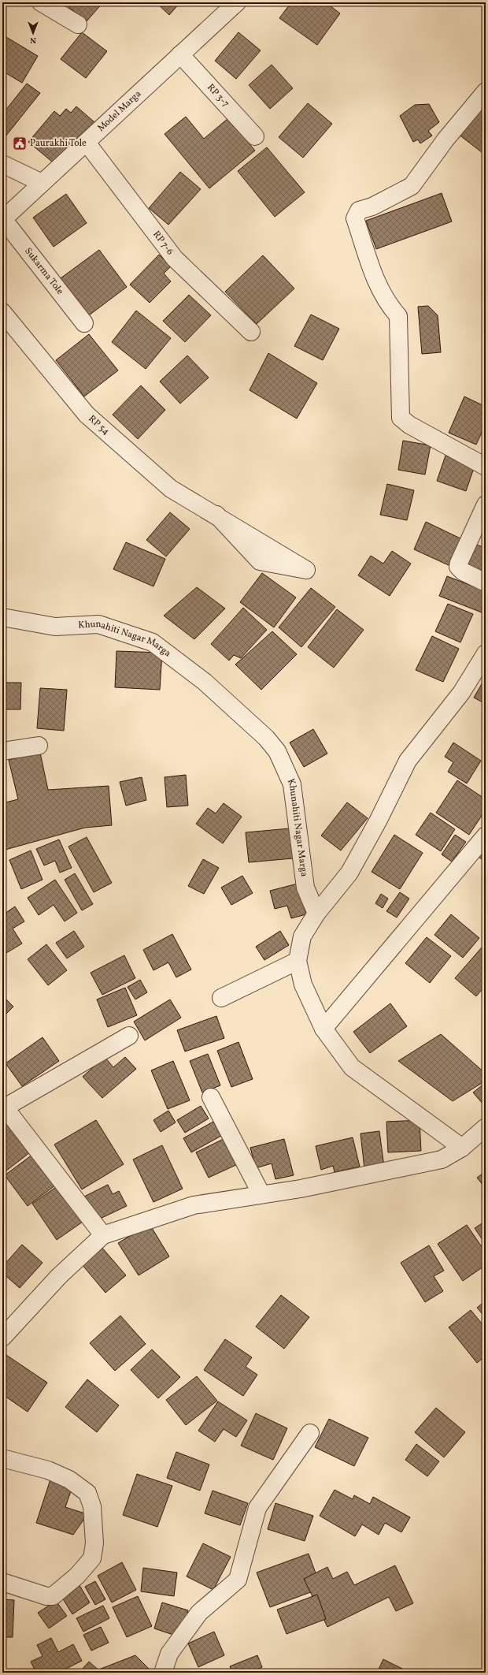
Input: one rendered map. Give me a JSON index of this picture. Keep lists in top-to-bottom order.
{
  "streets": {
    "street": [
      "RP 3-7",
      "Model Marga",
      "RP 7-6",
      "Sukarma Tole",
      "RP 54",
      "Khunahiti Nagar Marga"
    ]
  },
  "crossings": [
    ["RP 3-7", "Model Marga"],
    ["Model Marga", "RP 7-6"],
    ["Model Marga", "Sukarma Tole"]
  ],
  "places": {
    "public building": ["Paurakhi Tole"]
  },
  "north": "bottom"
}
